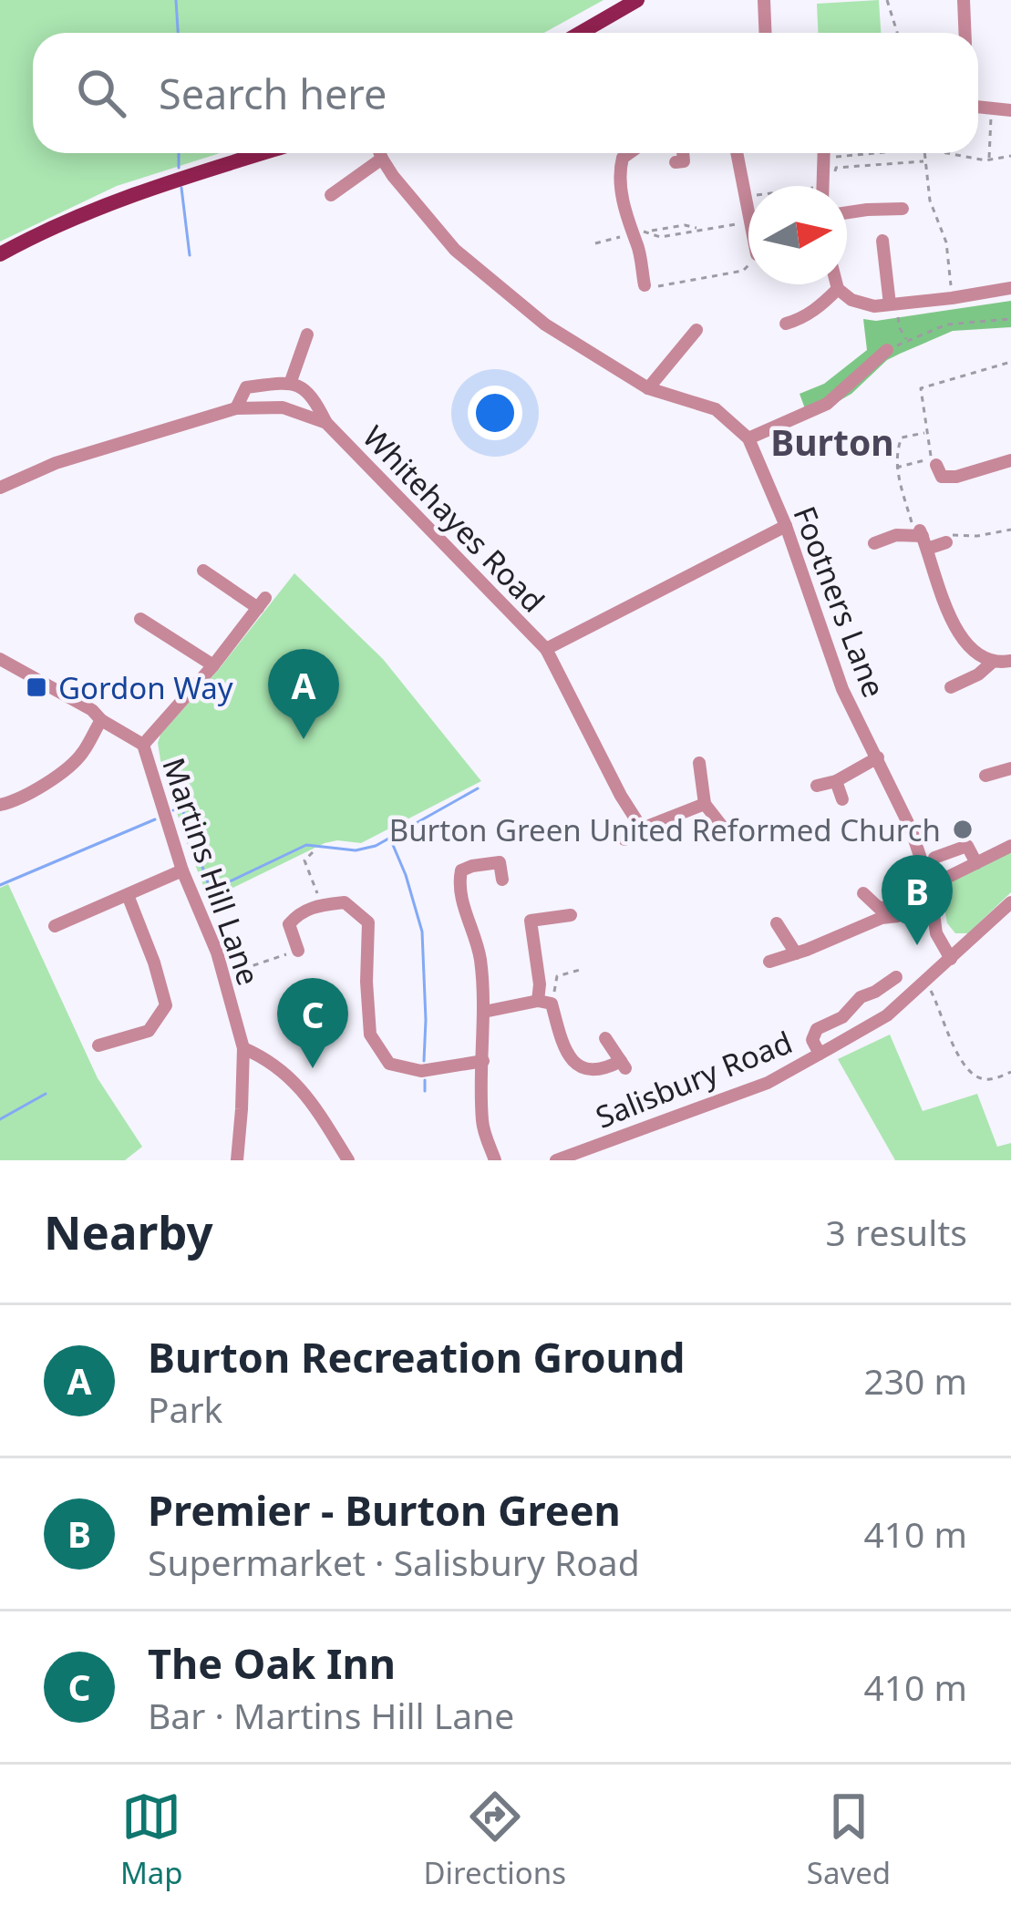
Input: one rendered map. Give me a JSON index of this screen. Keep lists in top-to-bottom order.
{
  "streets": {
    "street": [
      "Whitehayes Road",
      "Footners Lane",
      "Martins Hill Lane",
      "Salisbury Road"
    ]
  },
  "crossings": [
    ["Whitehayes Road", "Footners Lane"]
  ],
  "districts": ["Burton"],
  "places": {
    "transit": ["Gordon Way"],
    "other": ["Burton Green United Reformed Church"]
  },
  "north": "right",
  "page": {
    "search": "Search here",
    "pins": ["A", "B", "C"],
    "heading": ["Nearby", "3 results"],
    "list": [
      {
        "mark": "A",
        "name": "Burton Recreation Ground",
        "note": "Park",
        "value": "230 m"
      },
      {
        "mark": "B",
        "name": "Premier - Burton Green",
        "note": "Supermarket · Salisbury Road",
        "value": "410 m"
      },
      {
        "mark": "C",
        "name": "The Oak Inn",
        "note": "Bar · Martins Hill Lane",
        "value": "410 m"
      }
    ],
    "nav": ["Map", "Directions", "Saved"]
  }
}
